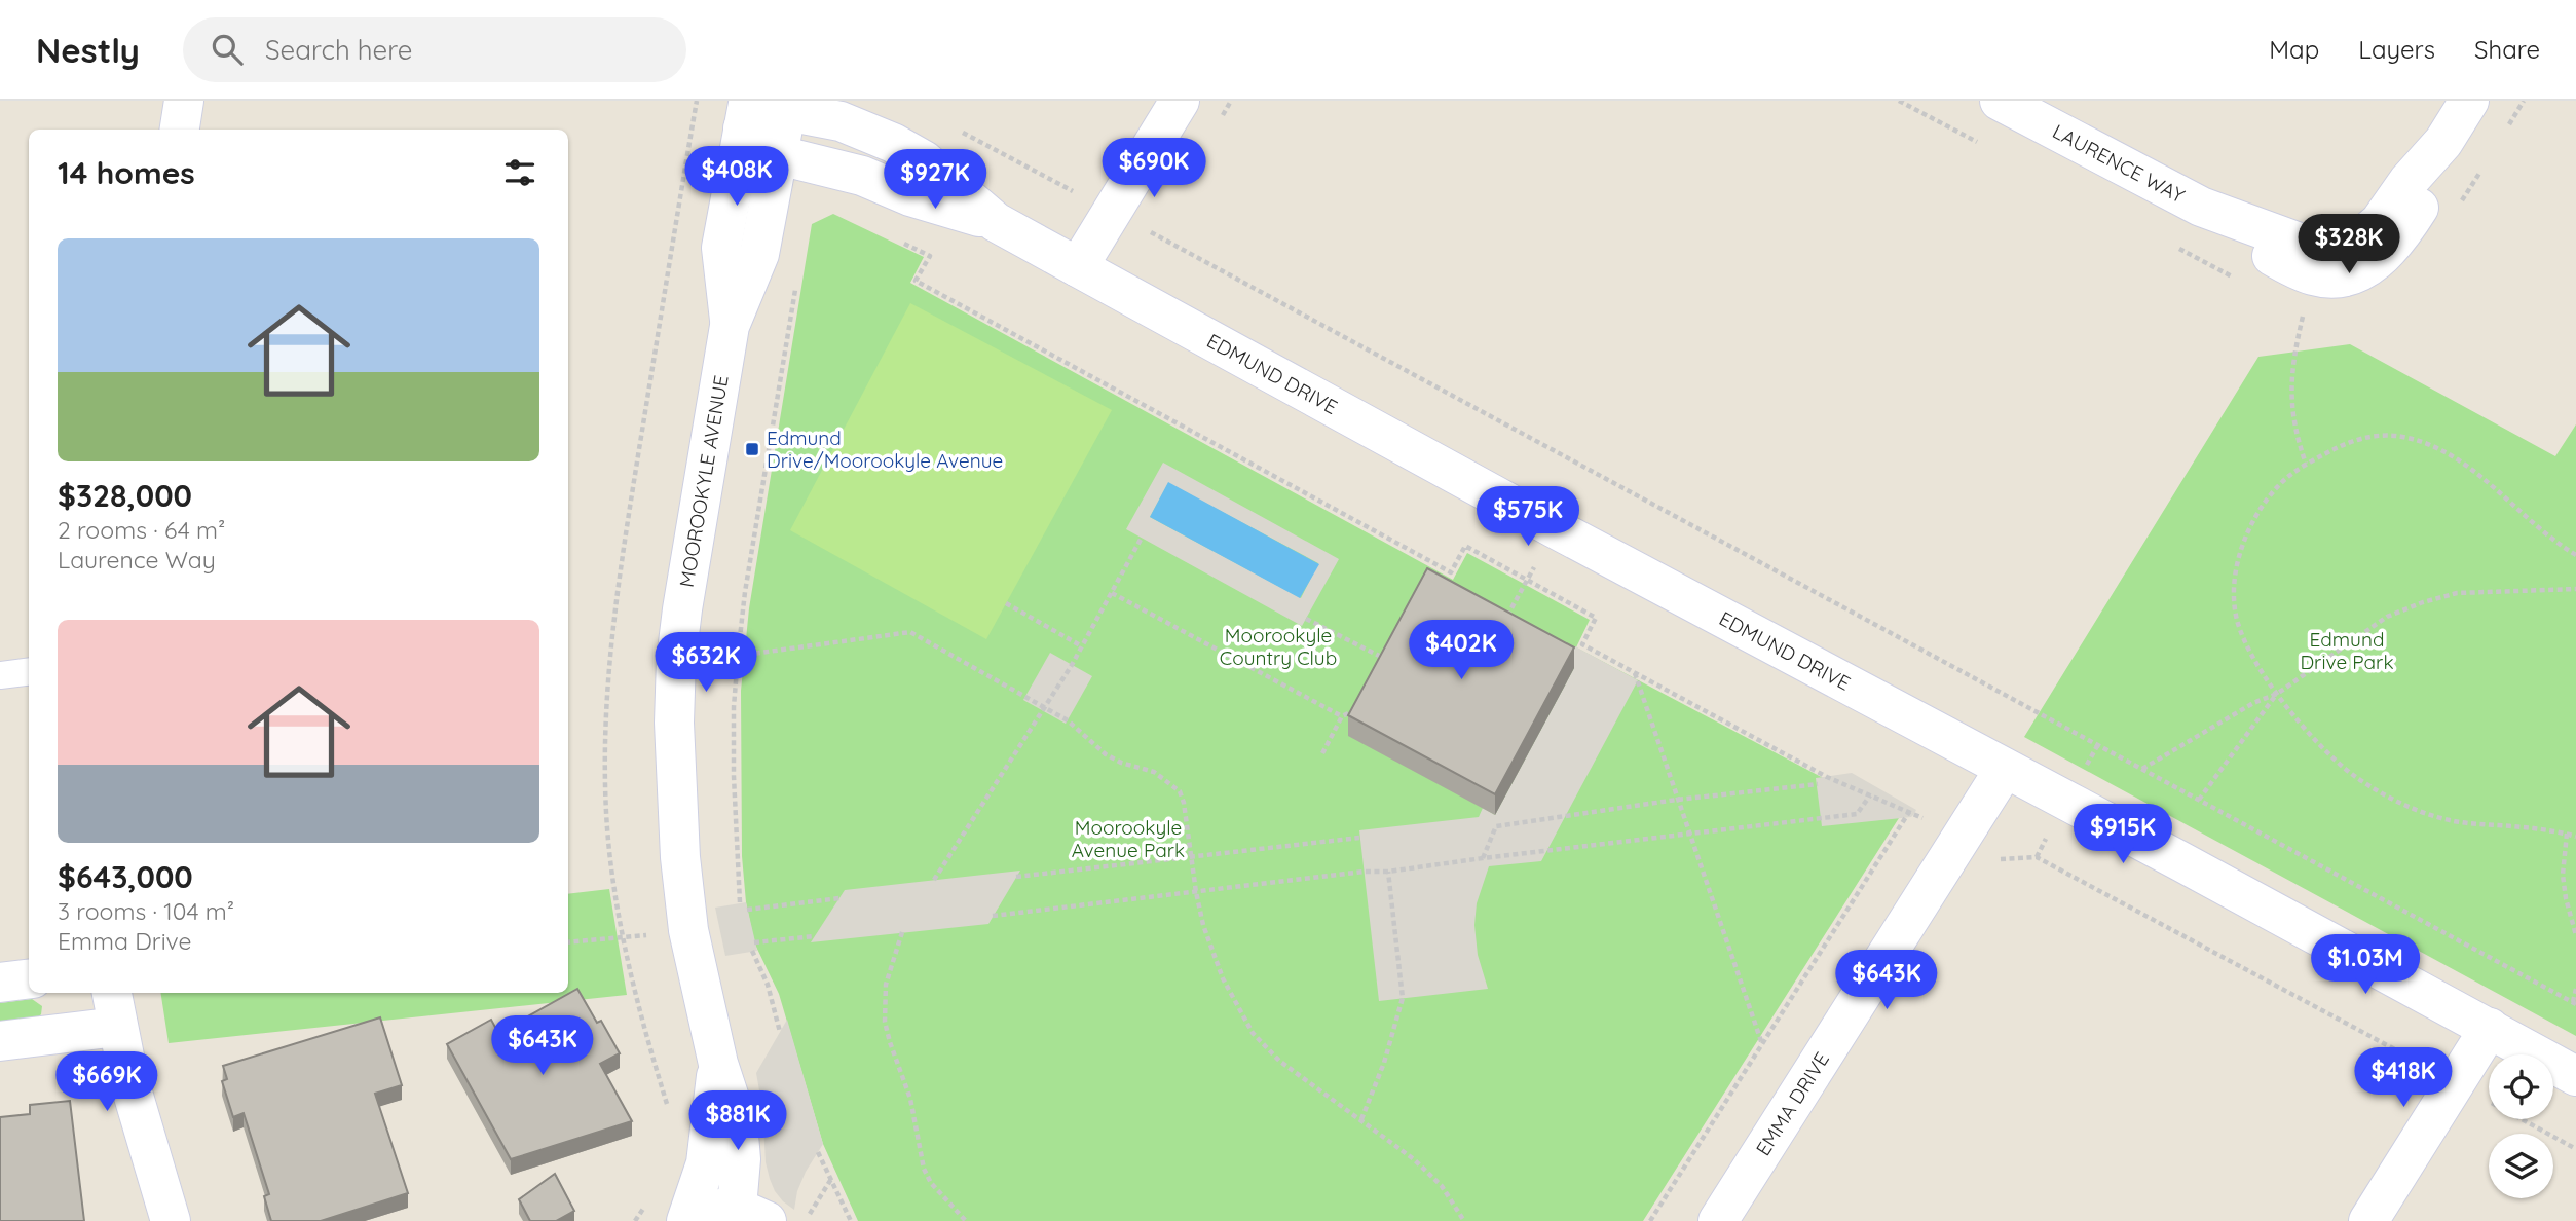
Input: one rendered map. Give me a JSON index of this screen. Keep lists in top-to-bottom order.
{
  "streets": {
    "street": [
      "LAURENCE WAY",
      "EDMUND DRIVE",
      "MOOROOKYLE AVENUE",
      "EMMA DRIVE"
    ]
  },
  "crossings": [
    ["EDMUND DRIVE", "MOOROOKYLE AVENUE"],
    ["EDMUND DRIVE", "EMMA DRIVE"]
  ],
  "parks": ["Moorookyle Country Club", "Edmund Drive Park", "Moorookyle Avenue Park"],
  "places": {
    "transit": ["Edmund Drive/Moorookyle Avenue"]
  },
  "page": {
    "header": "Nestly",
    "search": "Search here",
    "nav": ["Map", "Layers", "Share"],
    "heading": "14 homes",
    "price": [
      "$690K",
      "$408K",
      "$927K",
      "$328K",
      "$575K",
      "$402K",
      "$632K",
      "$915K",
      "$1.03M",
      "$643K",
      "$643K",
      "$418K",
      "$669K",
      "$881K"
    ],
    "list": [
      {
        "name": "$328,000",
        "note": "2 rooms · 64 m² · Laurence Way"
      },
      {
        "name": "$643,000",
        "note": "3 rooms · 104 m² · Emma Drive"
      }
    ]
  }
}
